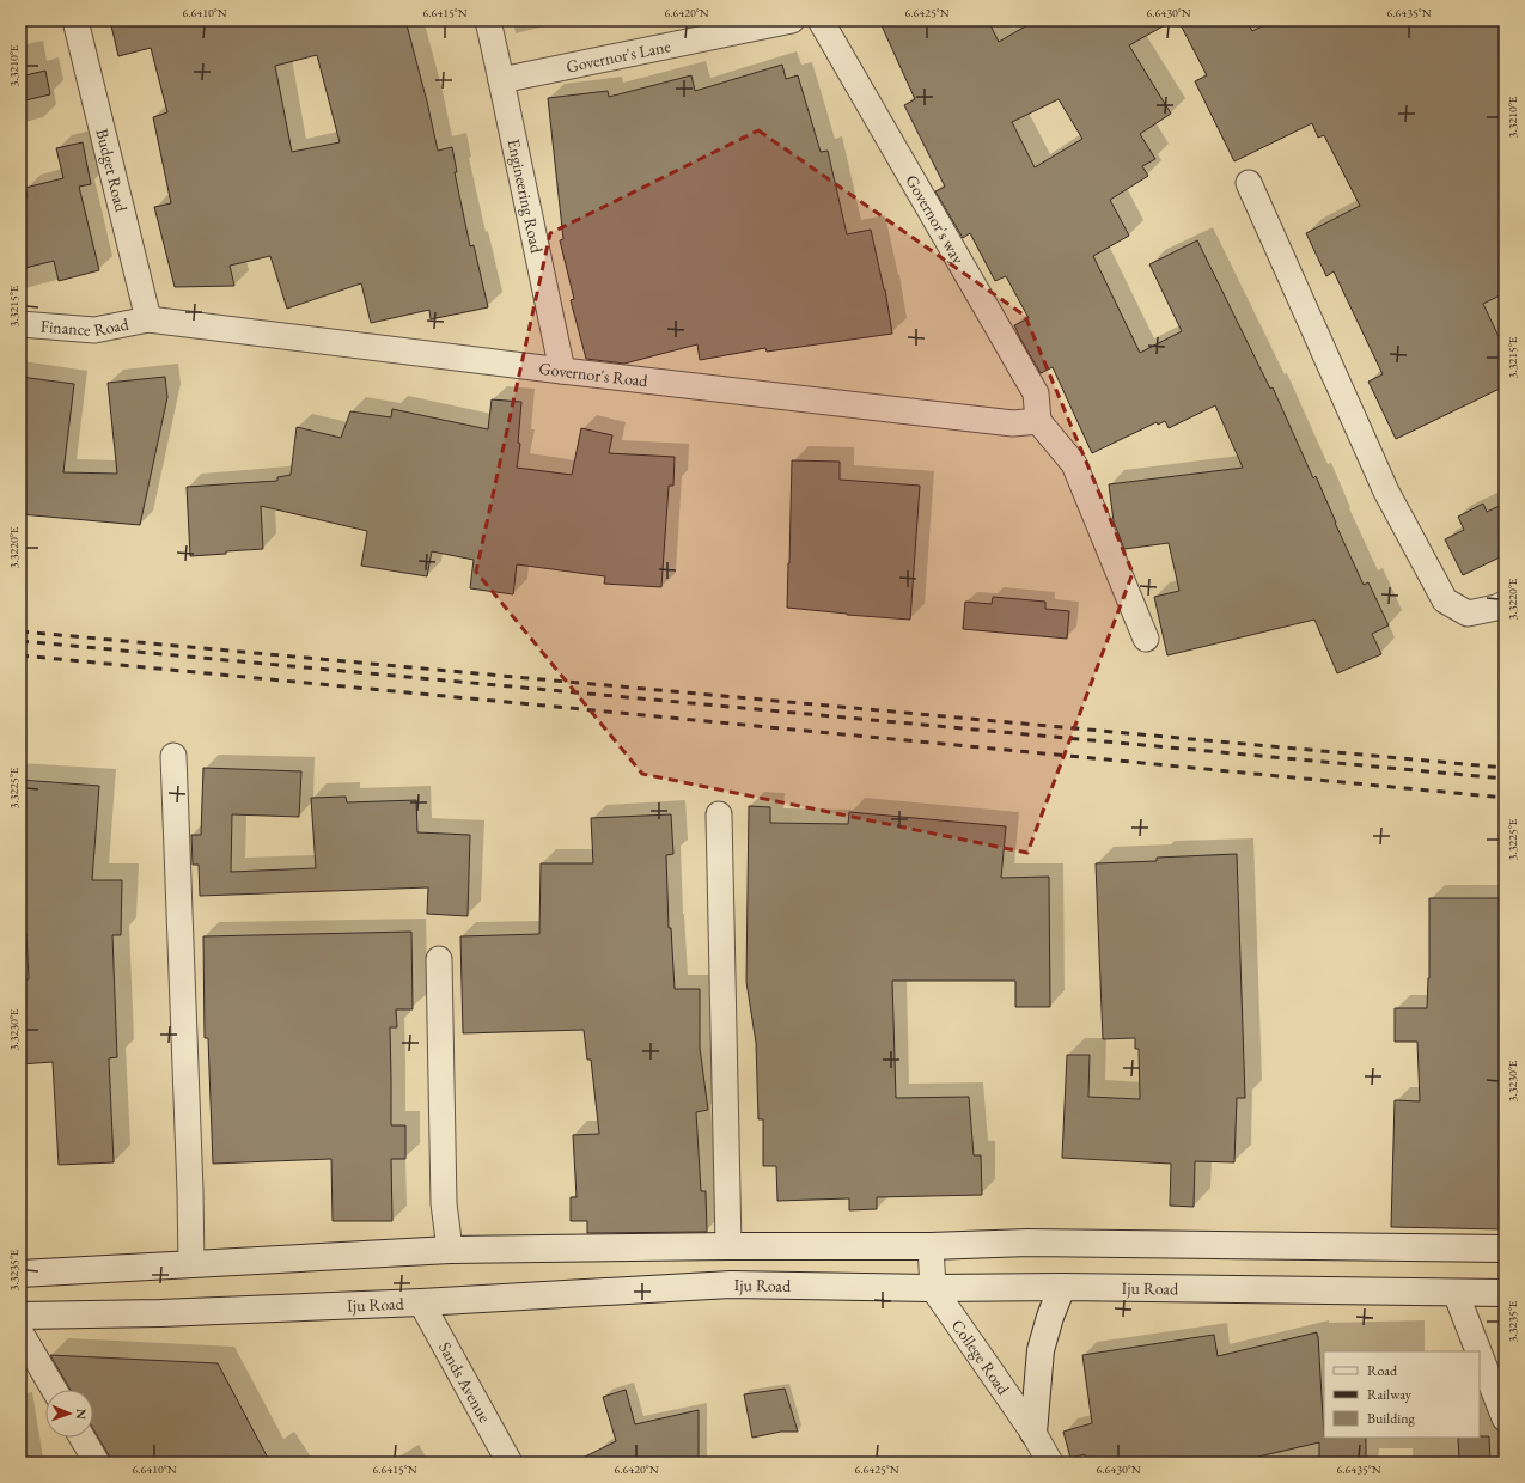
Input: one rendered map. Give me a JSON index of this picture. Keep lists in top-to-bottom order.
{
  "streets": {
    "main road": ["Iju Road"],
    "street": [
      "Governor's Lane",
      "Budget Road",
      "Engineering Road",
      "Governor's way",
      "Finance Road",
      "Governor's Road",
      "College Road",
      "Sands Avenue"
    ]
  },
  "crossings": [
    ["Governor's Lane", "Engineering Road"],
    ["Budget Road", "Finance Road"],
    ["Budget Road", "Governor's Road"],
    ["Engineering Road", "Governor's Road"],
    ["Governor's way", "Governor's Road"],
    ["Finance Road", "Governor's Road"],
    ["Iju Road", "College Road"],
    ["Iju Road", "Sands Avenue"]
  ],
  "legend": ["Road", "Railway", "Building"],
  "north": "right",
  "coordinates": [
    "6.6410°N",
    "6.6415°N",
    "6.6420°N",
    "6.6425°N",
    "6.6430°N",
    "6.6435°N",
    "3.3210°E",
    "3.3215°E",
    "3.3220°E",
    "3.3225°E",
    "3.3230°E",
    "3.3235°E"
  ]
}
